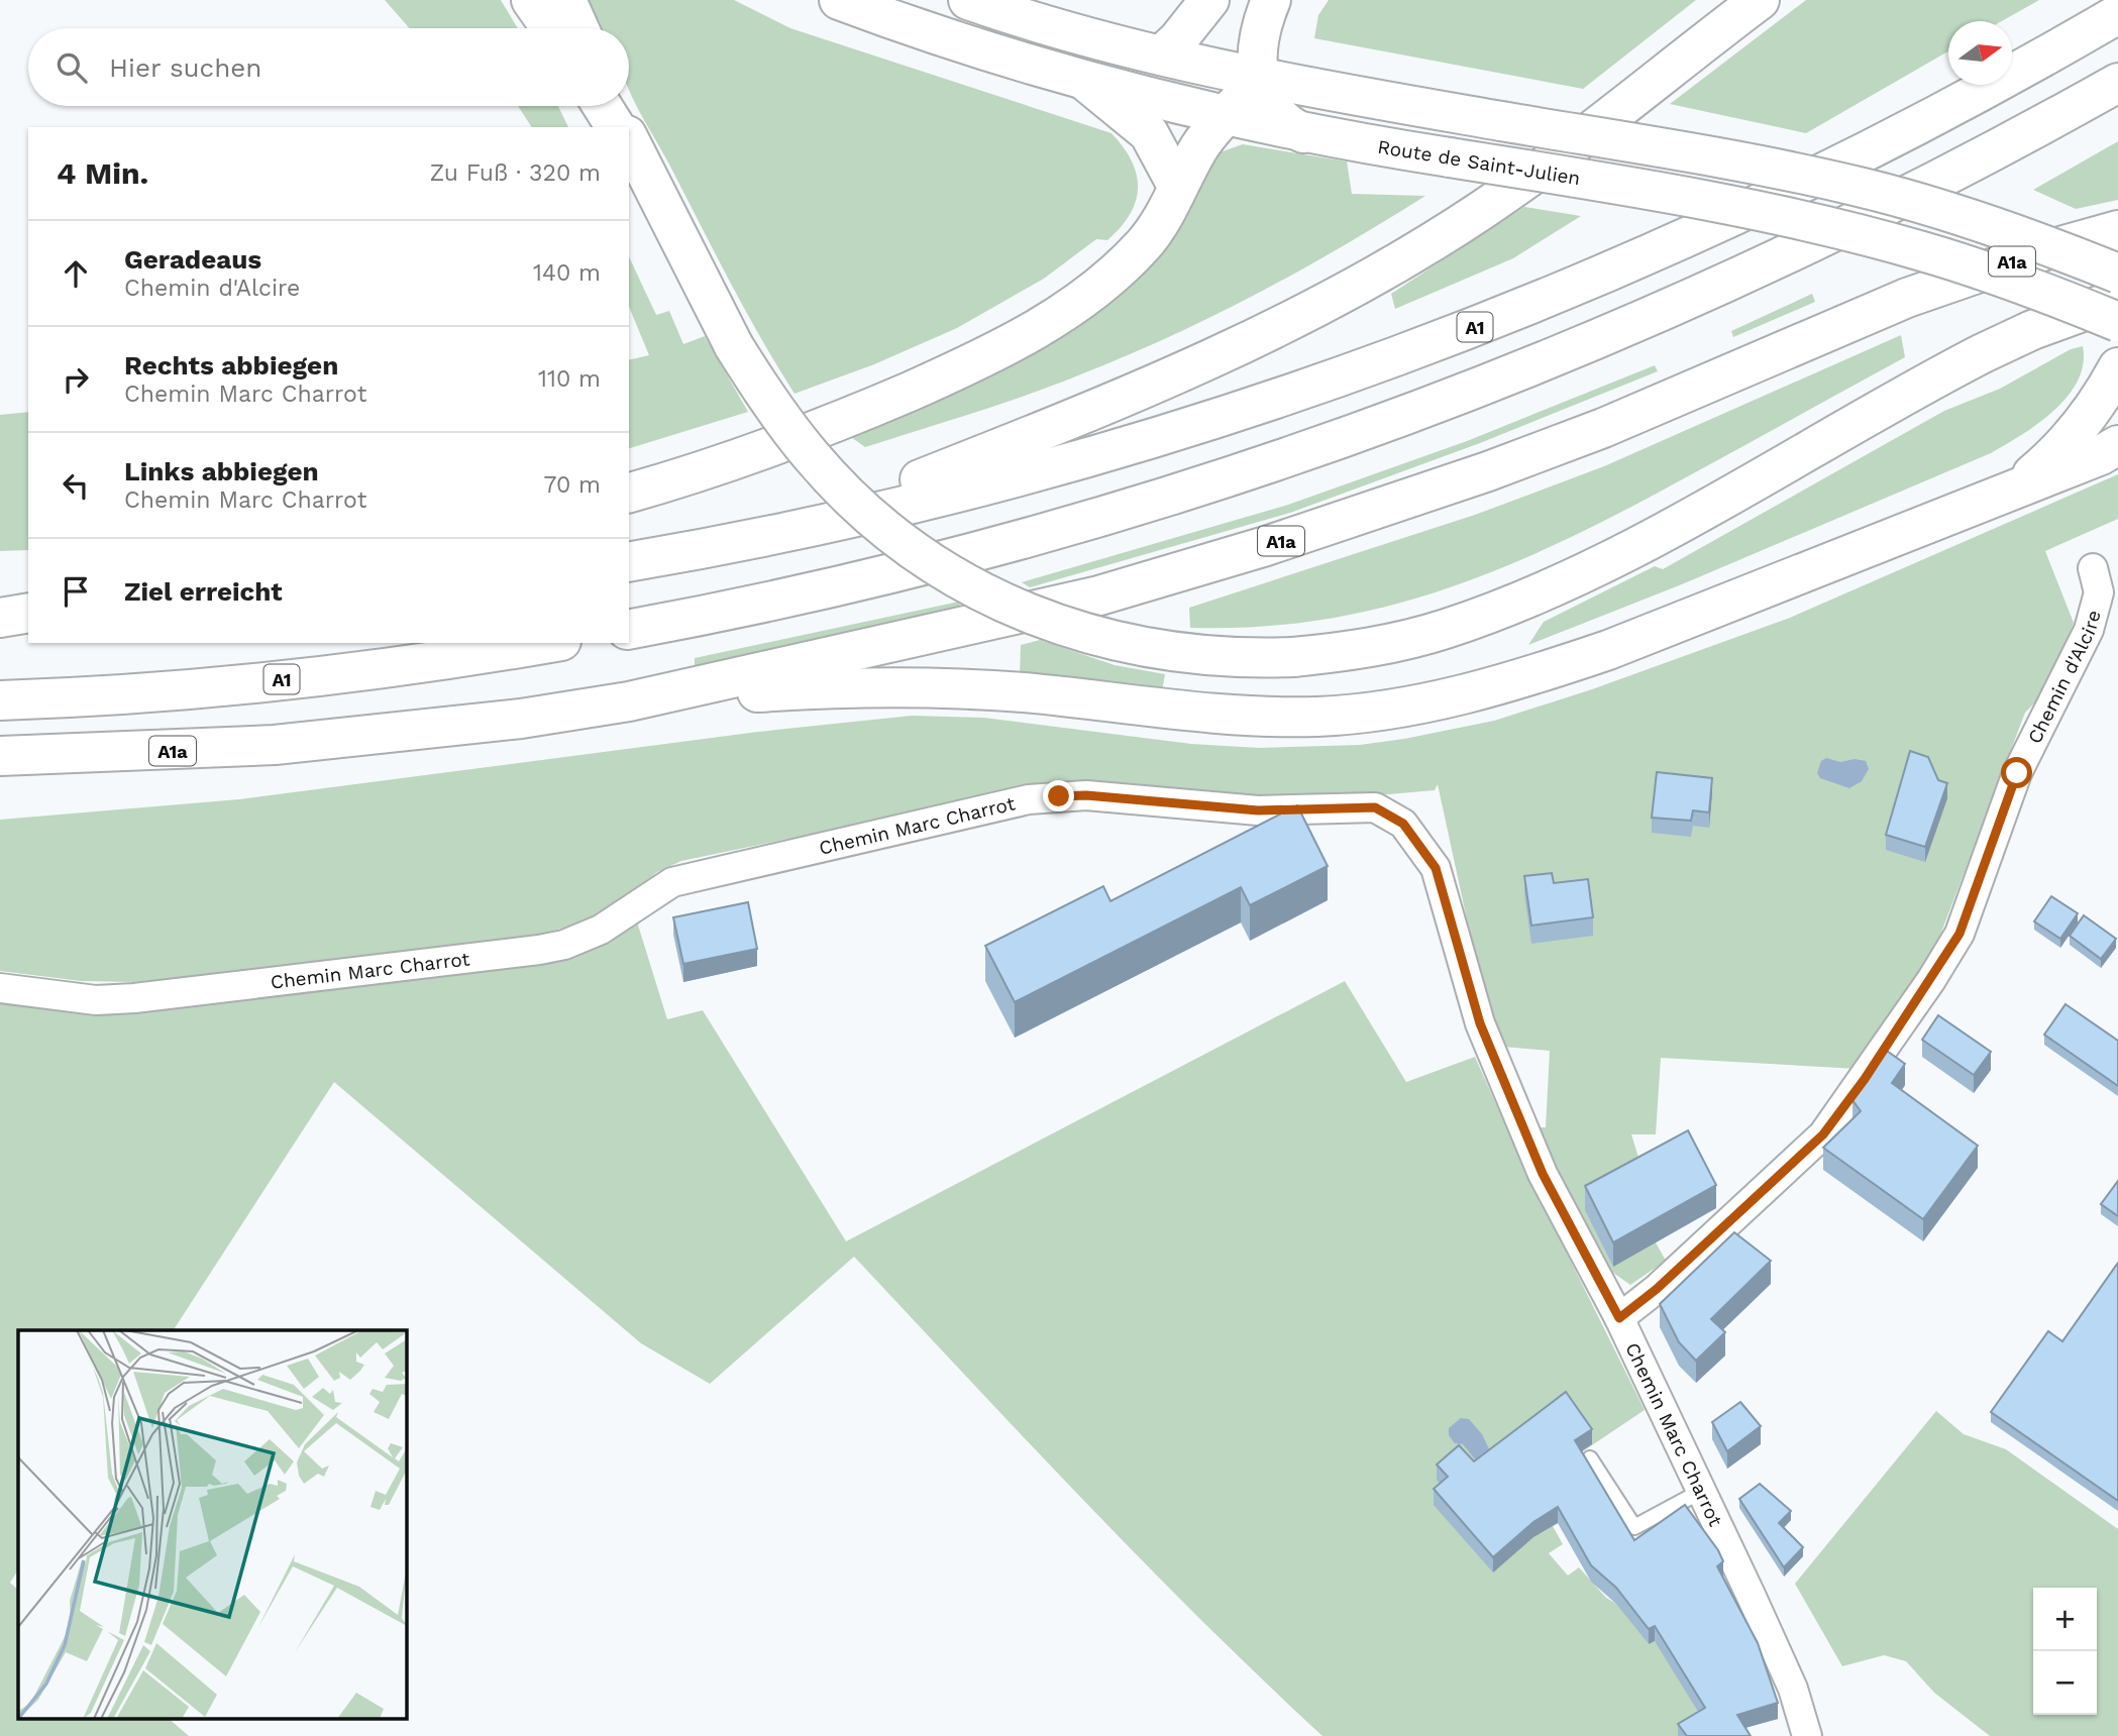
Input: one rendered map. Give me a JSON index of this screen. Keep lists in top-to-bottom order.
{
  "streets": {
    "main road": ["Route de Saint-Julien", "A1a", "A1"],
    "street": ["Chemin d'Alcire", "Chemin Marc Charrot"]
  },
  "crossings": [
    ["Chemin d'Alcire", "Chemin Marc Charrot"]
  ],
  "north": "right",
  "page": {
    "search": "Hier suchen",
    "heading": ["4 Min.", "Zu Fuß · 320 m"],
    "list": [
      ["Geradeaus", "Chemin d'Alcire", "140 m"],
      ["Rechts abbiegen", "Chemin Marc Charrot", "110 m"],
      ["Links abbiegen", "Chemin Marc Charrot", "70 m"],
      "Ziel erreicht"
    ],
    "map_buttons": ["+", "−"]
  }
}
